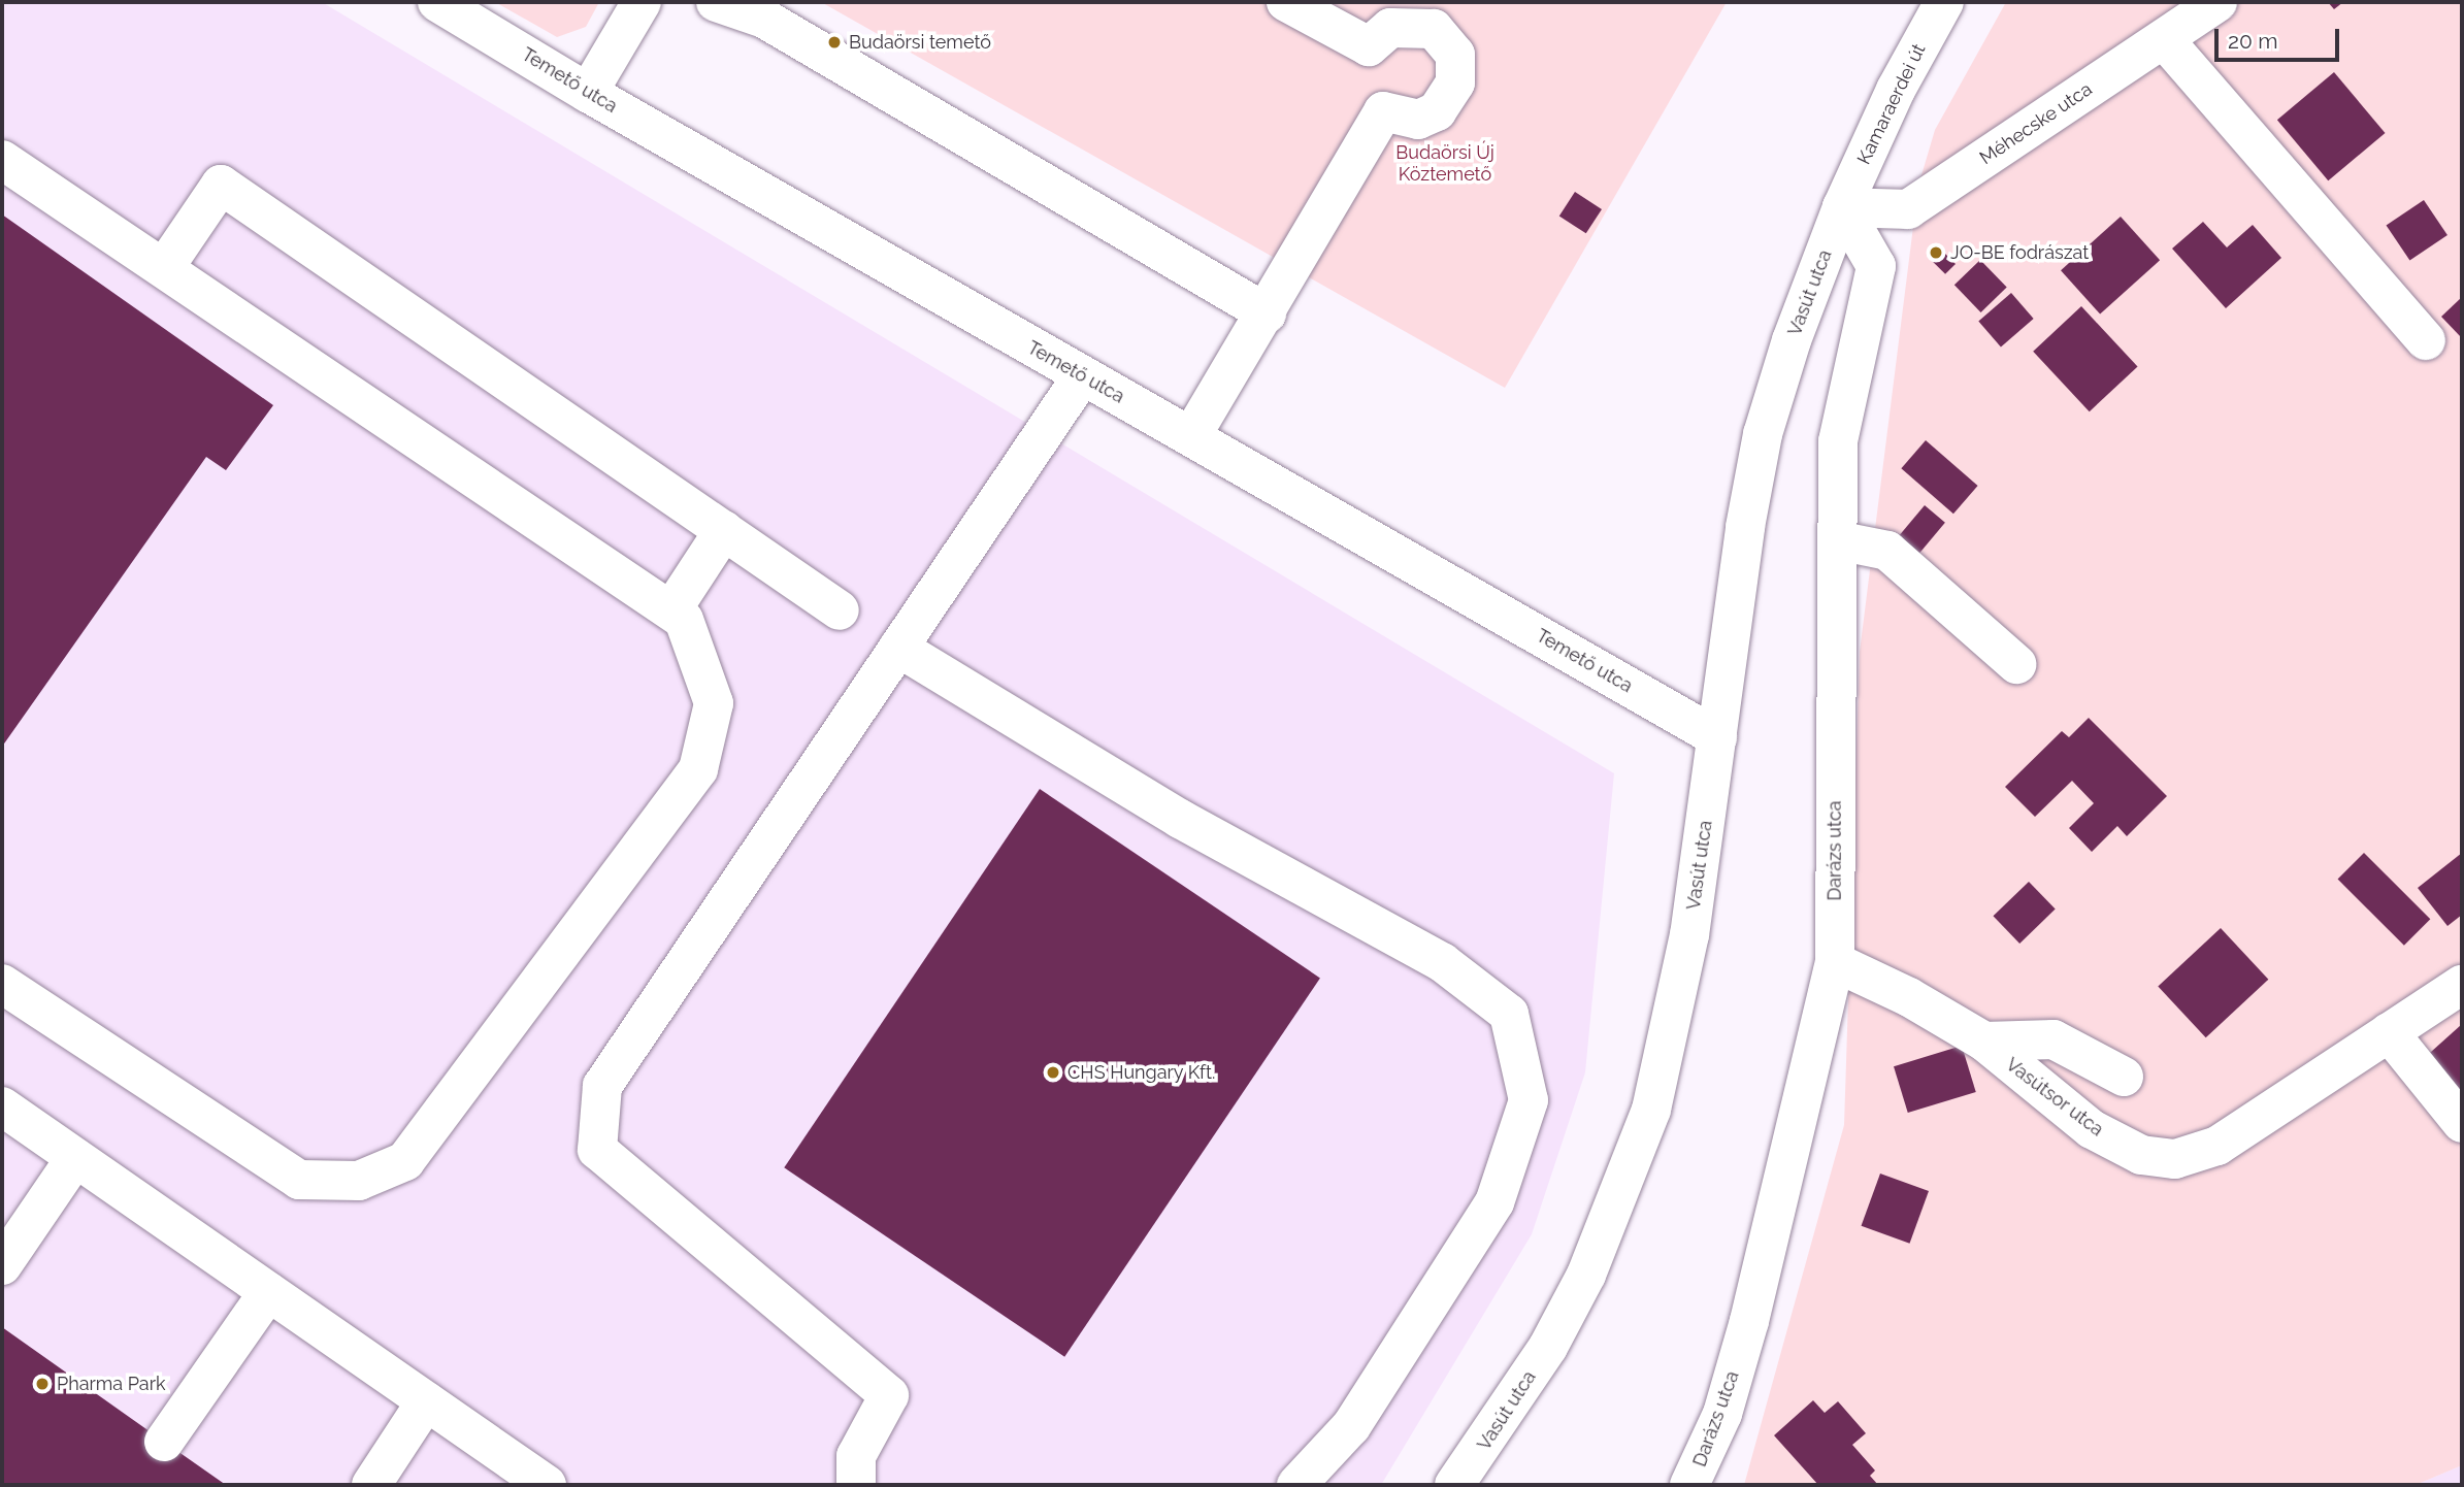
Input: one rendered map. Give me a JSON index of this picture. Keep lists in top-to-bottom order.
{
  "streets": {
    "street": [
      "Temető utca",
      "Kamaraerdei út",
      "Méhecske utca",
      "Vasút utca",
      "Darázs utca",
      "Vasútsor utca"
    ]
  },
  "crossings": [
    ["Temető utca", "Vasút utca"],
    ["Kamaraerdei út", "Méhecske utca"],
    ["Kamaraerdei út", "Vasút utca"],
    ["Kamaraerdei út", "Darázs utca"],
    ["Méhecske utca", "Vasút utca"],
    ["Méhecske utca", "Darázs utca"],
    ["Vasút utca", "Darázs utca"],
    ["Darázs utca", "Vasútsor utca"]
  ],
  "parks": ["Budaörsi Új Köztemető"],
  "places": [
    "Budaörsi temető",
    "JO-BE fodrászat",
    "CHS Hungary Kft.",
    "Pharma Park"
  ],
  "scale_bar": "20 m"
}
